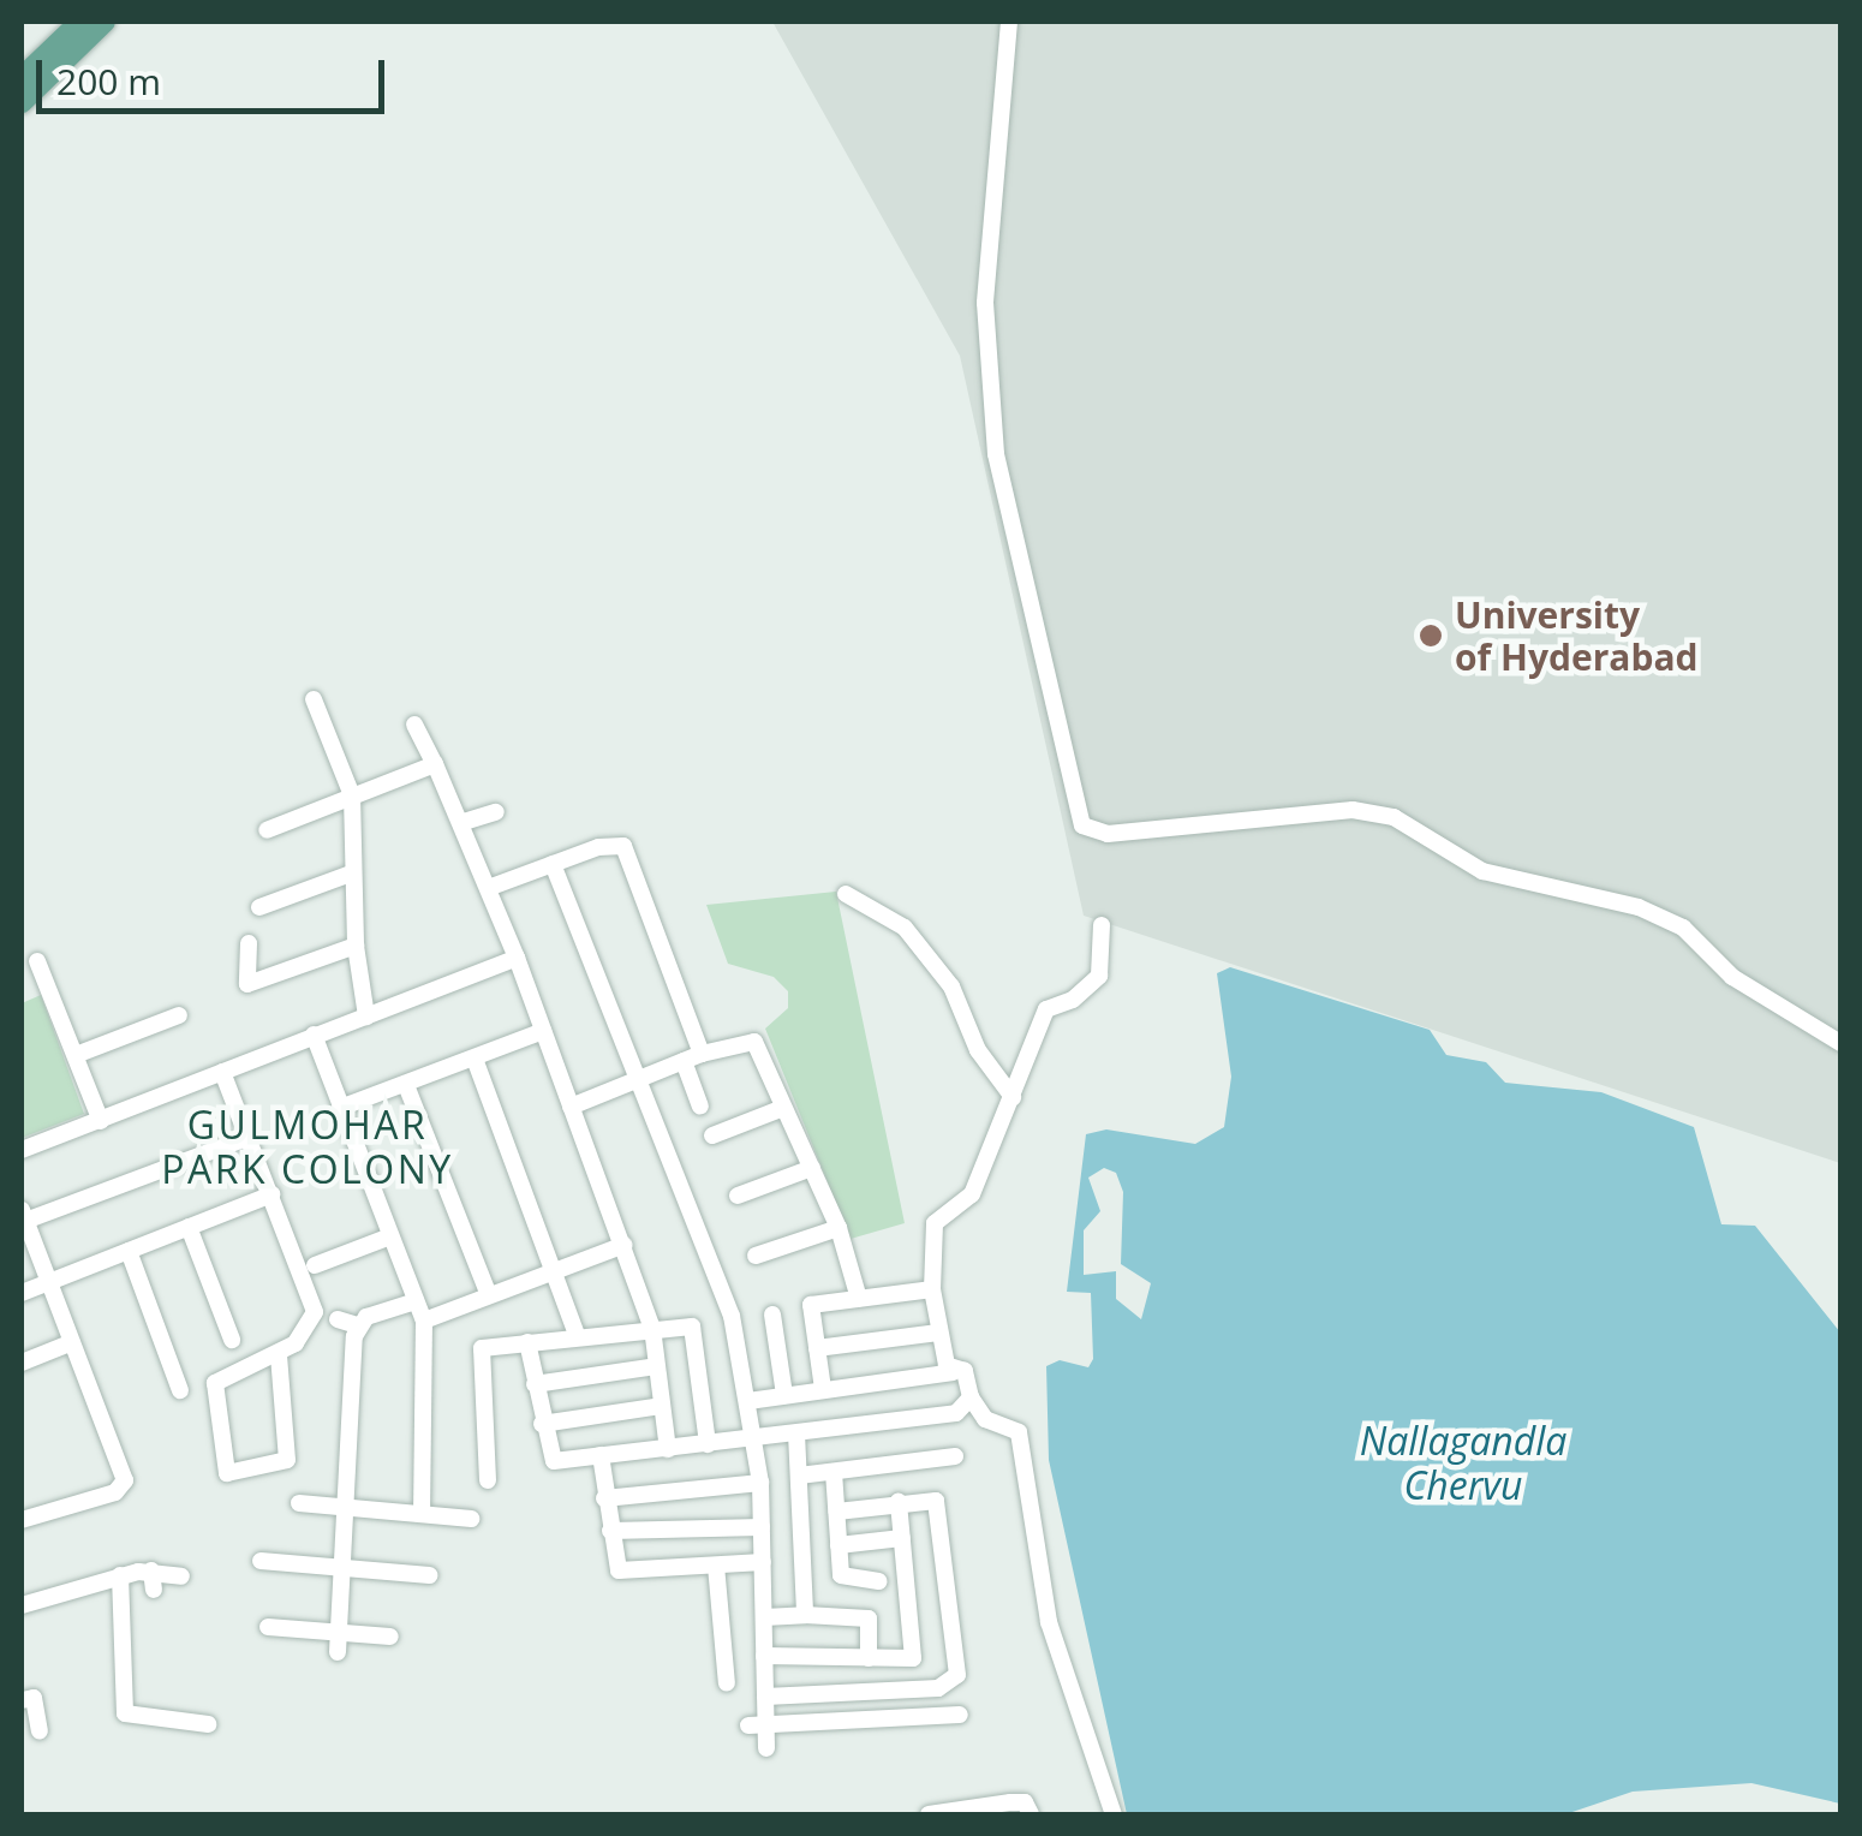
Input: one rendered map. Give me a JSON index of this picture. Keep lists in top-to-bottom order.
{
  "districts": ["GULMOHAR PARK COLONY"],
  "water": ["Nallagandla Chervu"],
  "places": ["University of Hyderabad"],
  "scale_bar": "200 m"
}
